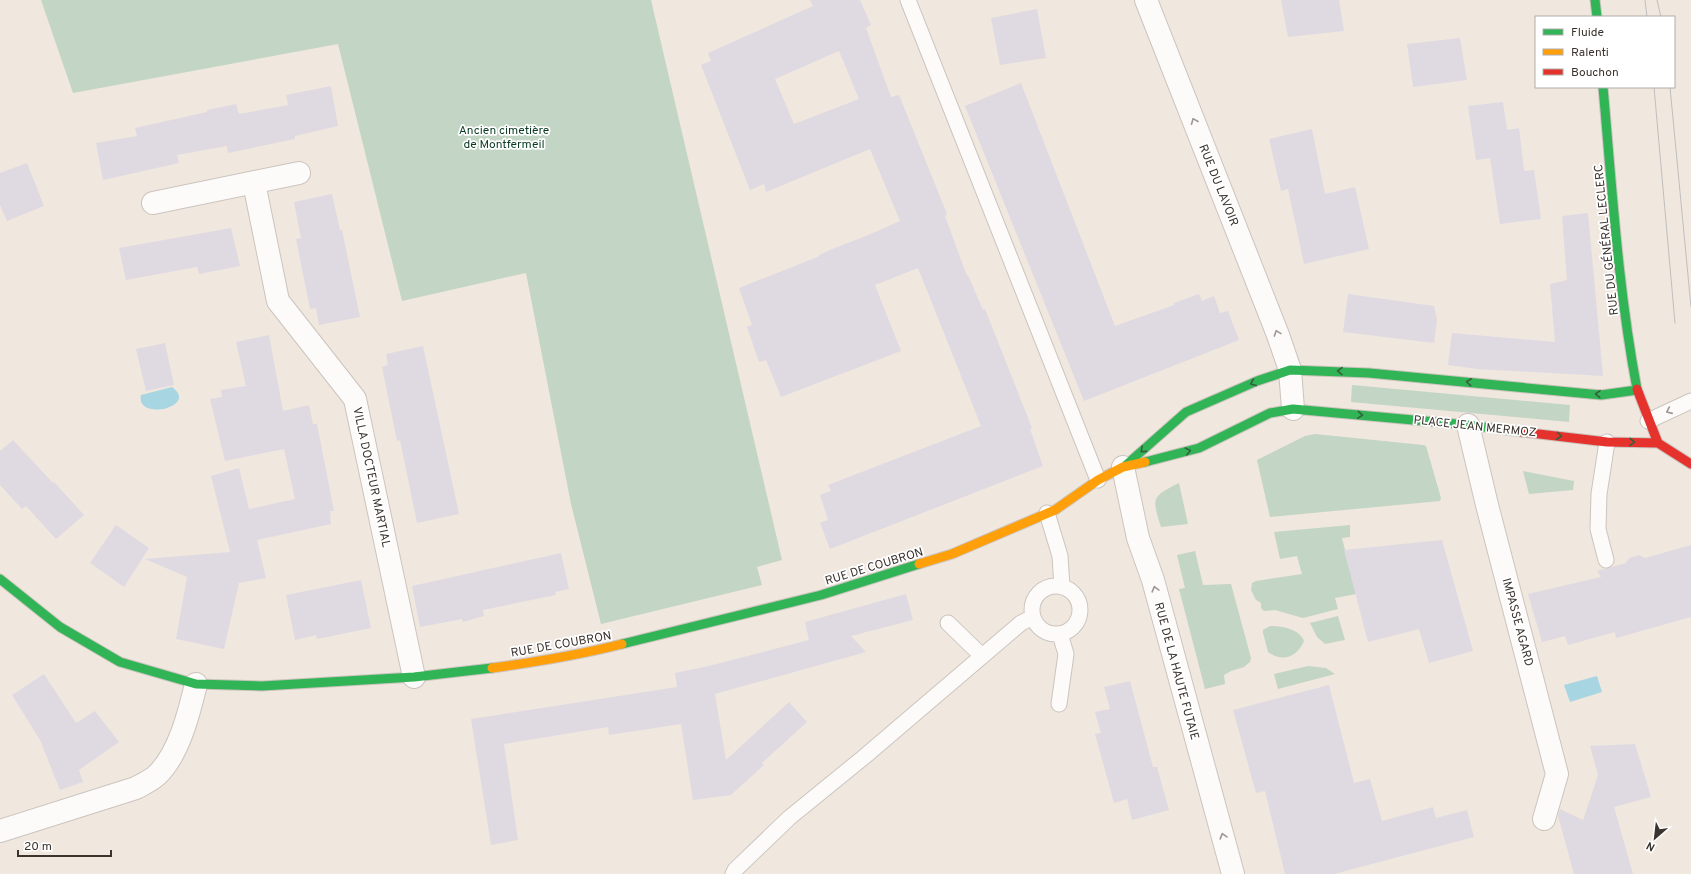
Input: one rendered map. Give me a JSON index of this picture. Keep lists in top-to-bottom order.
{
  "streets": {
    "street": [
      "RUE DU LAVOIR",
      "RUE DU GÉNÉRAL LECLERC",
      "PLACE JEAN MERMOZ",
      "VILLA DOCTEUR MARTIAL",
      "RUE DE COUBRON",
      "IMPASSE AGARD",
      "RUE DE LA HAUTE FUTAIE"
    ]
  },
  "crossings": [
    ["RUE DU GÉNÉRAL LECLERC", "PLACE JEAN MERMOZ"],
    ["PLACE JEAN MERMOZ", "RUE DE COUBRON"],
    ["PLACE JEAN MERMOZ", "IMPASSE AGARD"],
    ["PLACE JEAN MERMOZ", "RUE DE LA HAUTE FUTAIE"],
    ["VILLA DOCTEUR MARTIAL", "RUE DE COUBRON"],
    ["RUE DE COUBRON", "RUE DE LA HAUTE FUTAIE"]
  ],
  "one_way": ["RUE DU LAVOIR", "RUE DE LA HAUTE FUTAIE"],
  "parks": ["Ancien cimetière de Montfermeil"],
  "legend": ["Fluide", "Ralenti", "Bouchon"],
  "scale_bar": "20 m",
  "north": "bottom left"
}
